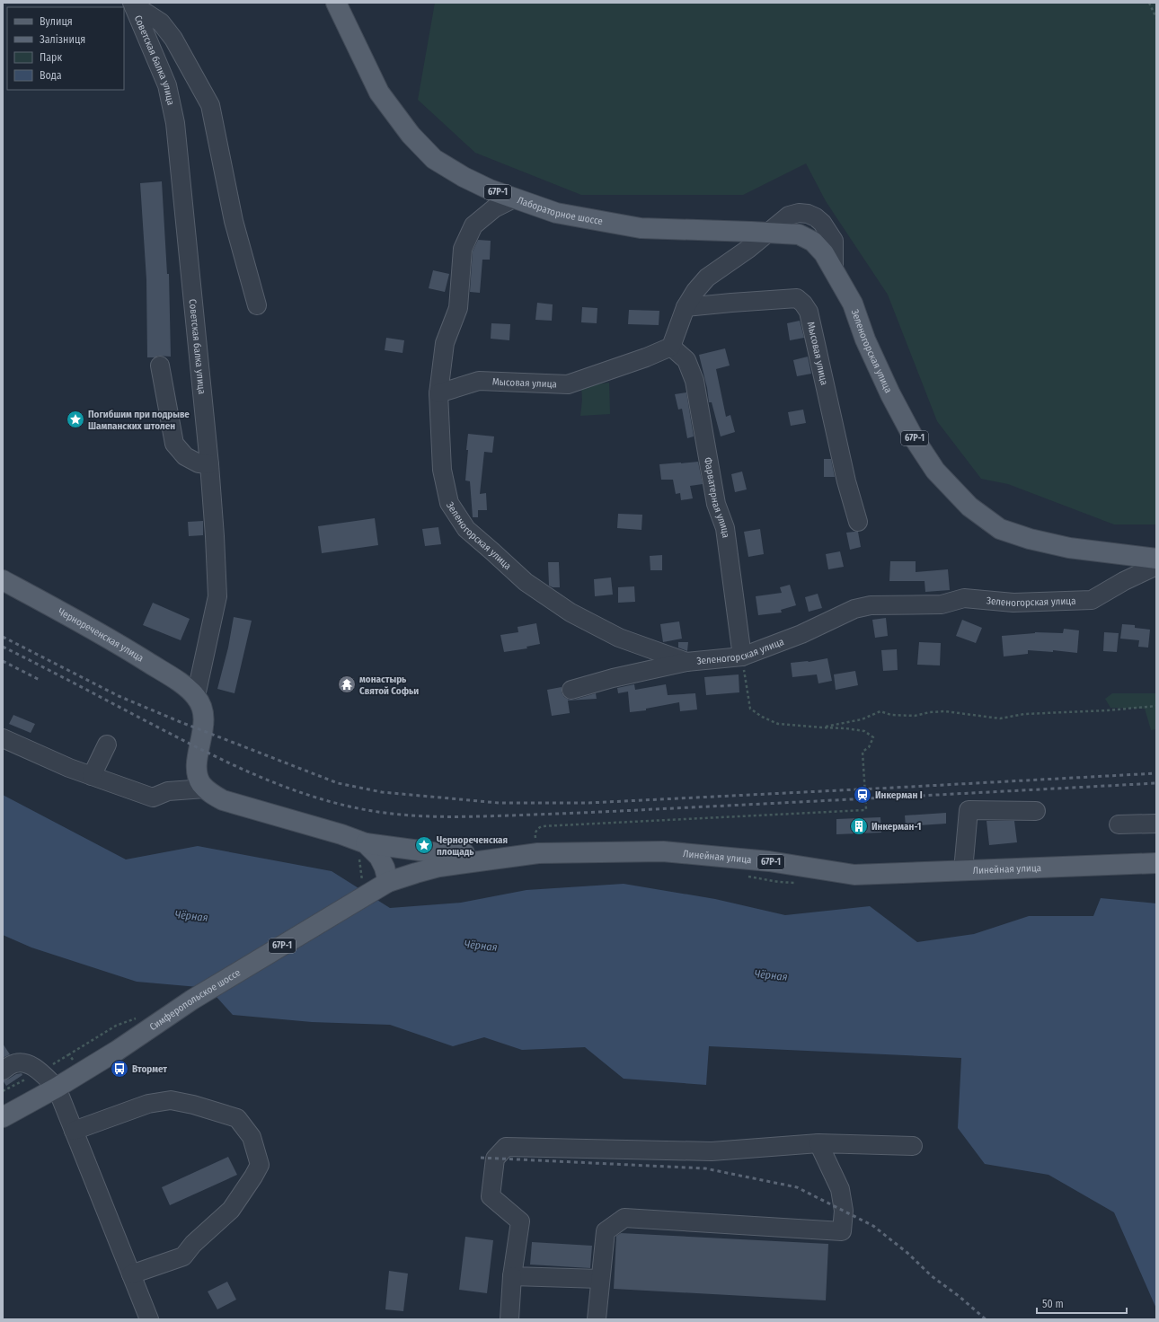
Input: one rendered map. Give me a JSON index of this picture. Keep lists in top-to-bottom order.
{
  "streets": {
    "main road": [
      "67Р-1",
      "Лабораторное шоссе",
      "Зеленогорская улица",
      "Чернореченская улица",
      "Линейная улица",
      "Симферопольское шоссе"
    ],
    "street": ["Советская балка улица", "Мысовая улица", "Фарватерная улица"]
  },
  "crossings": [
    ["Советская балка улица", "Чернореченская улица"],
    ["Лабораторное шоссе", "Зеленогорская улица"],
    ["Зеленогорская улица", "Мысовая улица"],
    ["Зеленогорская улица", "Фарватерная улица"],
    ["Мысовая улица", "Фарватерная улица"],
    ["Линейная улица", "Симферопольское шоссе"]
  ],
  "water": ["Чёрная"],
  "places": {
    "place": ["Погибшим при подрыве Шампанских штолен", "Чернореченская площадь"],
    "temple": ["монастырь Святой Софьи"],
    "station": ["Инкерман I"],
    "building": ["Инкерман-1"],
    "bus stop": ["Втормет"]
  },
  "legend": [
    "Вулиця",
    "Залізниця",
    "Парк",
    "Вода"
  ],
  "scale_bar": "50 m"
}
